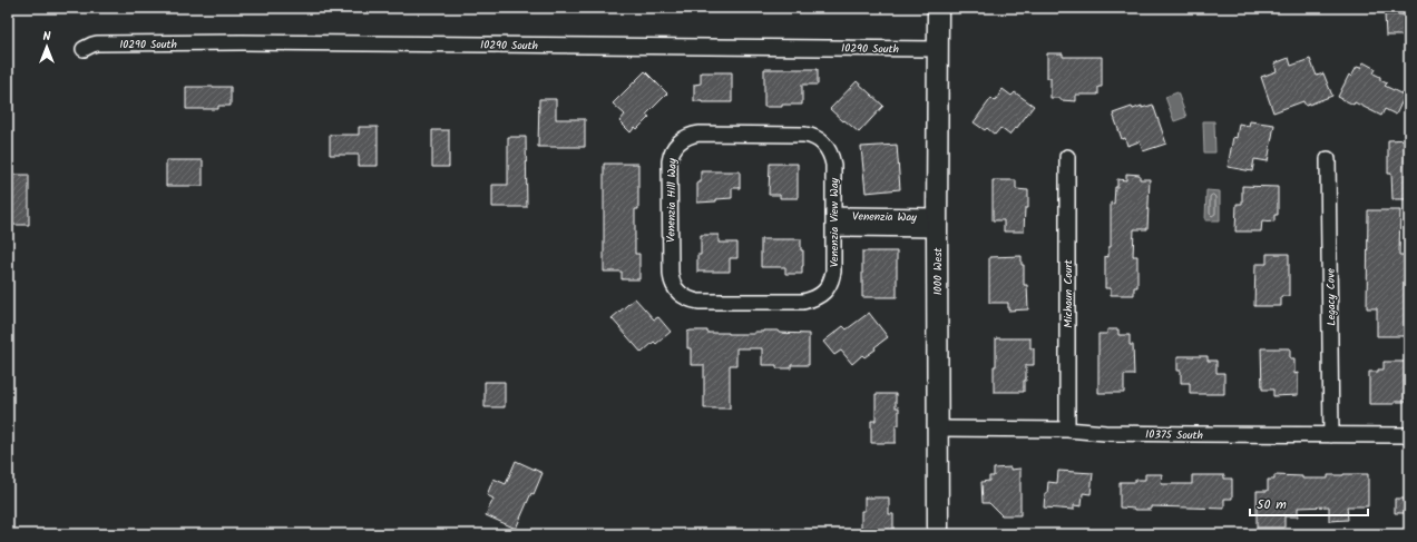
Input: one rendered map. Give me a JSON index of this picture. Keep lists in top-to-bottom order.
{
  "streets": {
    "street": [
      "10290 South",
      "Venenzia Hill Way",
      "Venenzia Way",
      "Venenzia View Way",
      "1000 West",
      "Michaun Court",
      "Legacy Cove",
      "10375 South"
    ]
  },
  "crossings": [
    ["10290 South", "1000 West"],
    ["Venenzia Hill Way", "Venenzia View Way"],
    ["Venenzia Way", "Venenzia View Way"],
    ["Venenzia Way", "1000 West"],
    ["1000 West", "10375 South"],
    ["Michaun Court", "10375 South"],
    ["Legacy Cove", "10375 South"]
  ],
  "scale_bar": "50 m",
  "north": "top"
}
